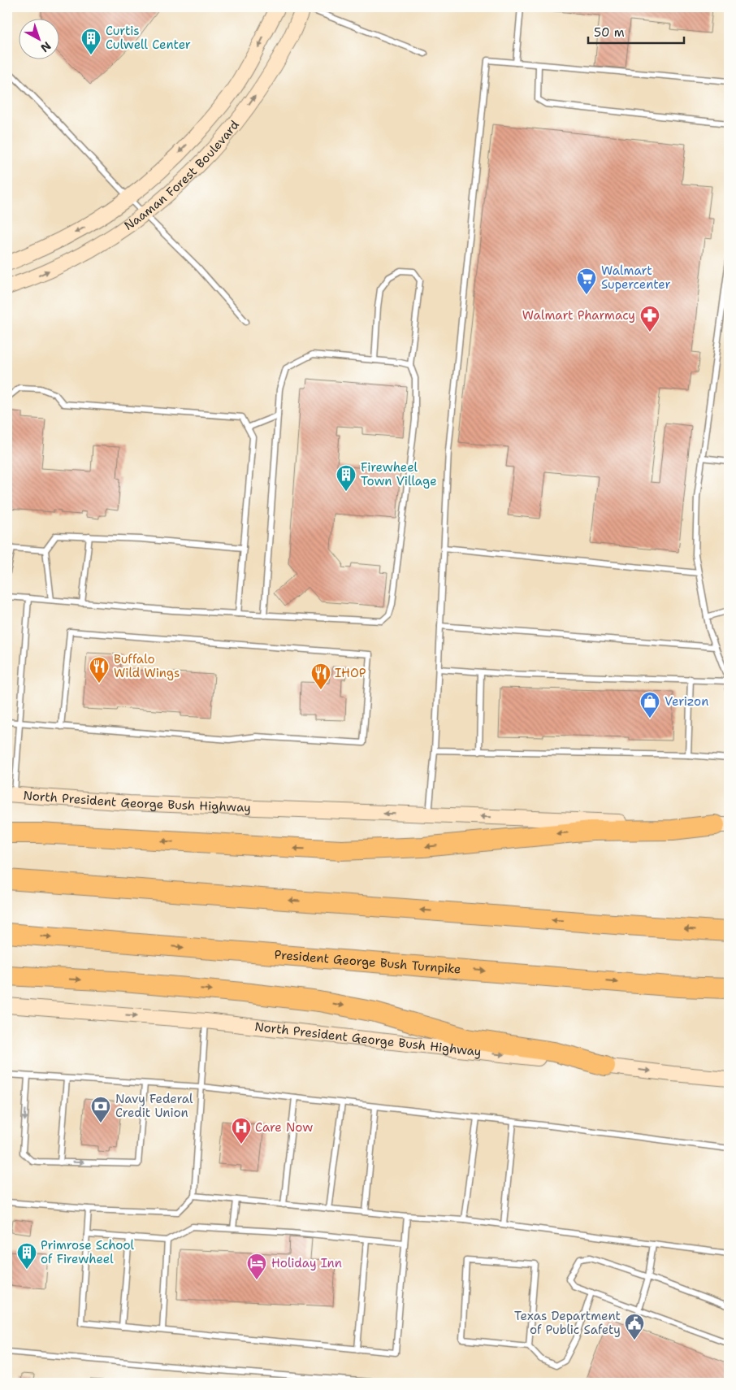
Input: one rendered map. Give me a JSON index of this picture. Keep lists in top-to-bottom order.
{
  "streets": {
    "highway": ["President George Bush Turnpike"],
    "main road": ["Naaman Forest Boulevard", "North President George Bush Highway"]
  },
  "places": {
    "building": ["Curtis Culwell Center", "Firewheel Town Village", "Primrose School of Firewheel"],
    "supermarket": ["Walmart Supercenter"],
    "pharmacy": ["Walmart Pharmacy"],
    "restaurant": ["Buffalo Wild Wings", "IHOP"],
    "shop": ["Verizon"],
    "bank": ["Navy Federal Credit Union"],
    "hospital": ["Care Now"],
    "hotel": ["Holiday Inn"],
    "public building": ["Texas Department of Public Safety"]
  },
  "scale_bar": "50 m",
  "north": "bottom right"
}
